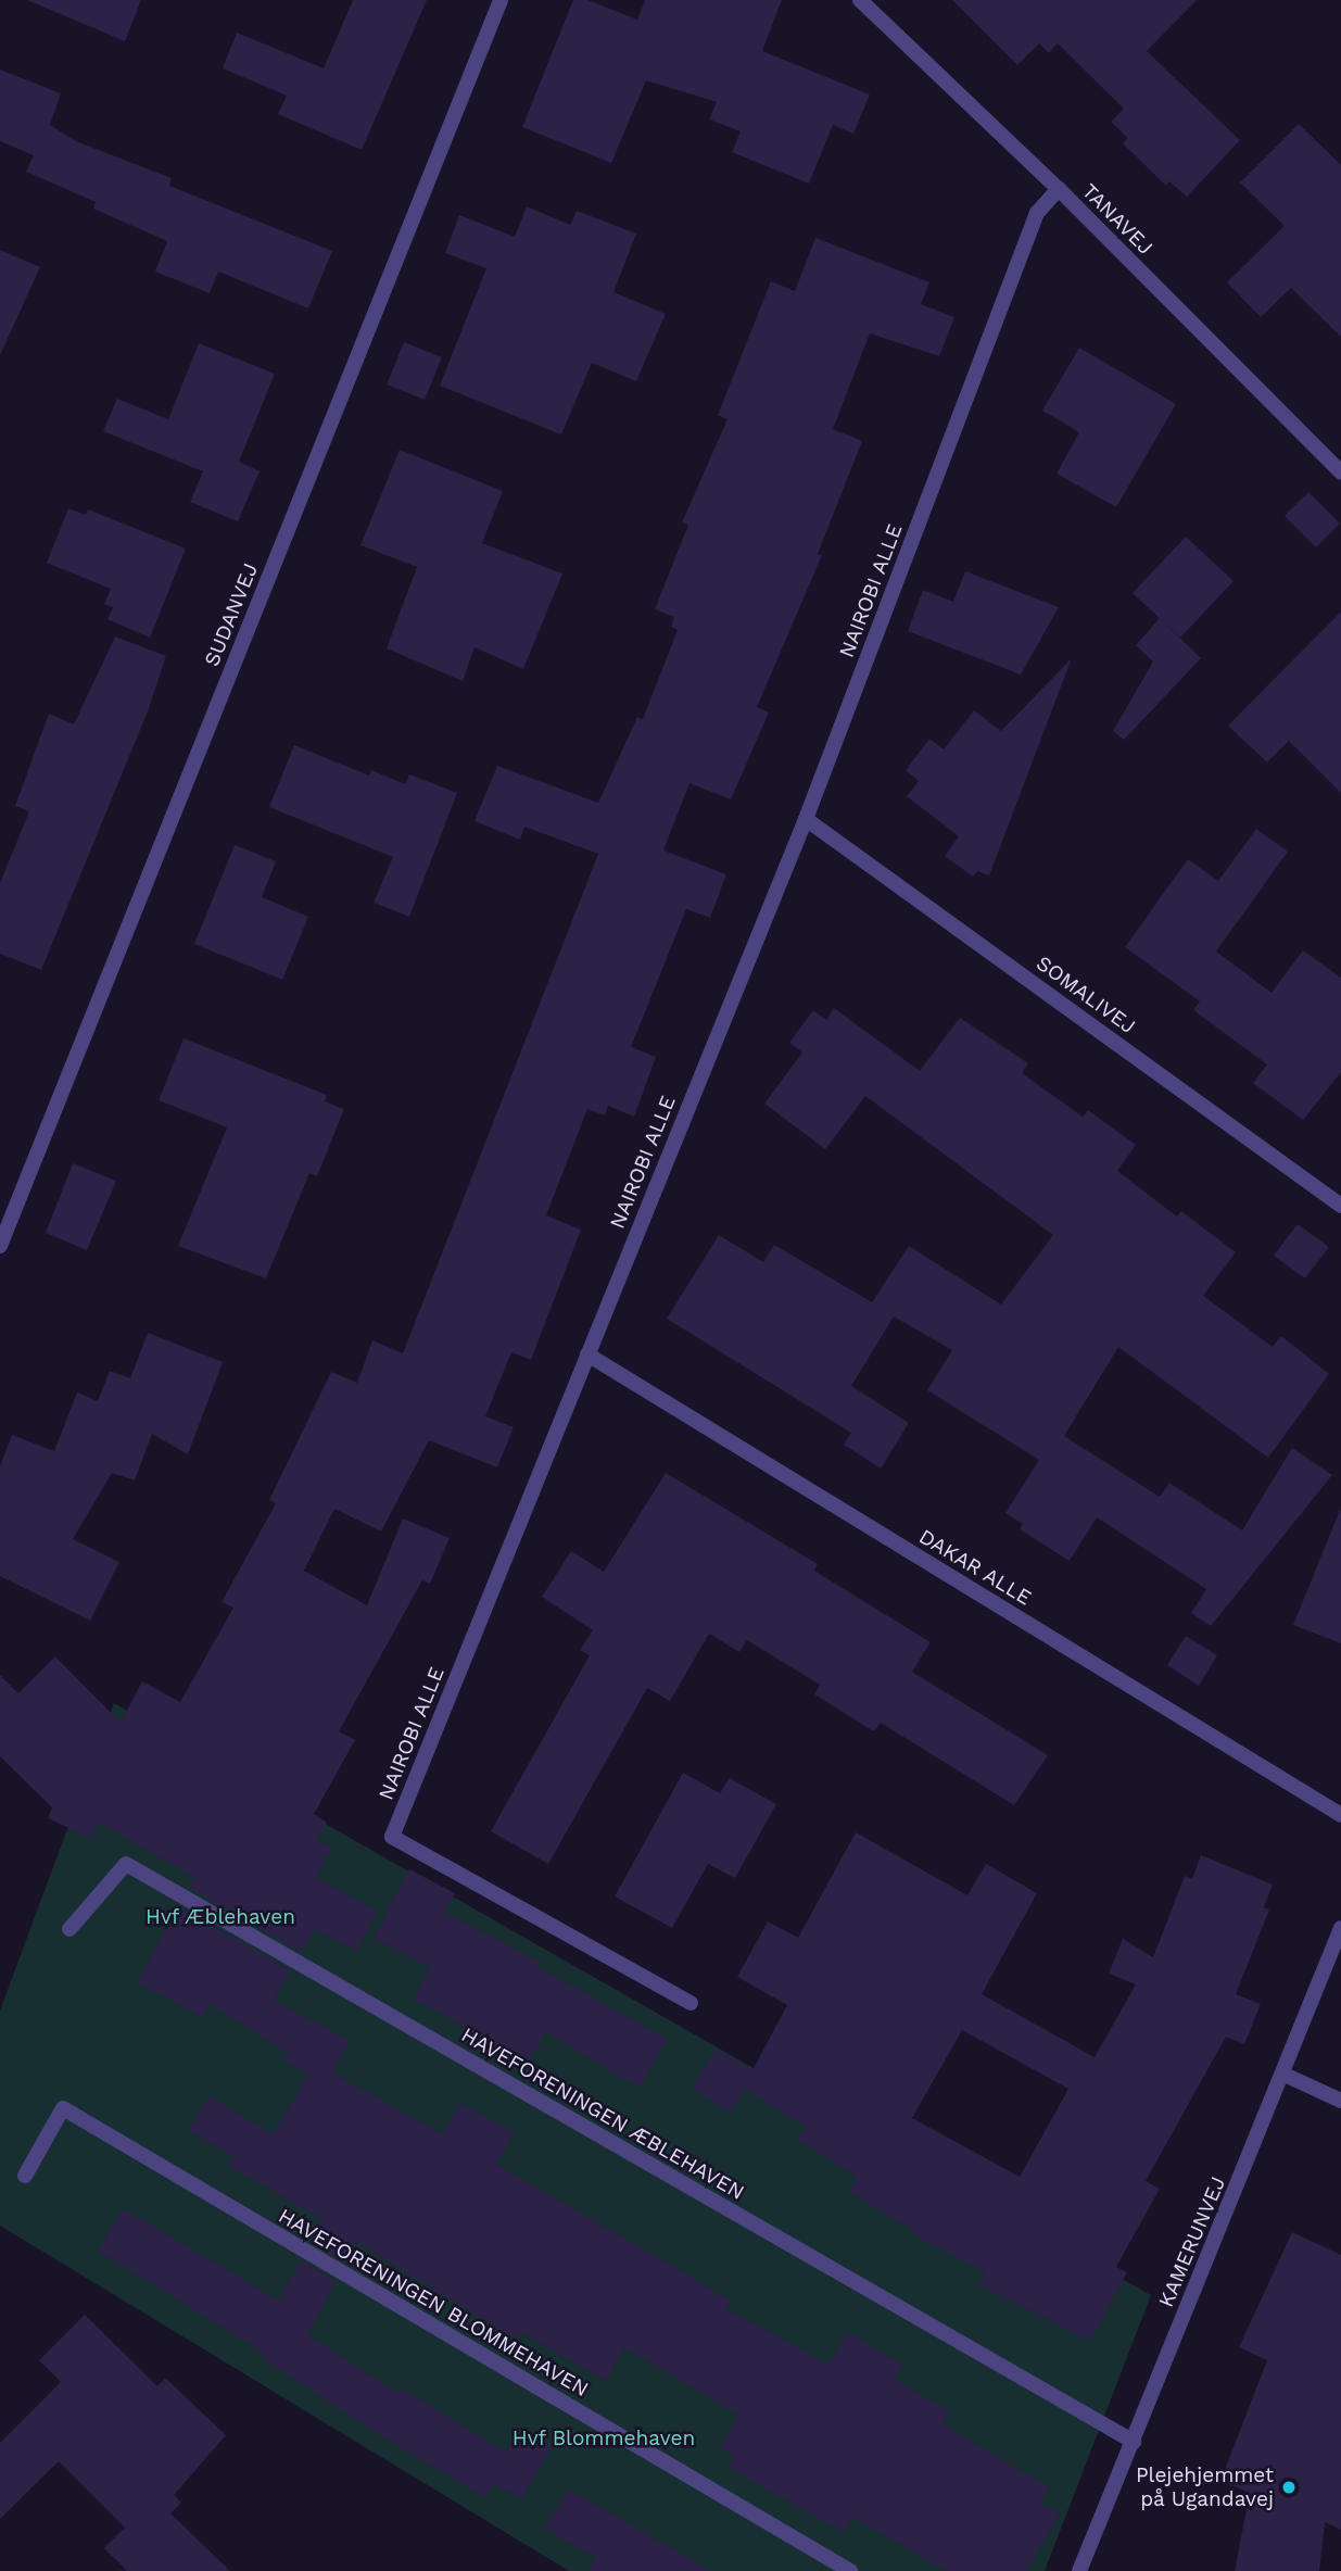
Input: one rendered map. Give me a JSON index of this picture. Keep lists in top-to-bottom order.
{
  "streets": {
    "street": [
      "TANAVEJ",
      "NAIROBI ALLE",
      "SUDANVEJ",
      "SOMALIVEJ",
      "DAKAR ALLE",
      "HAVEFORENINGEN ÆBLEHAVEN",
      "KAMERUNVEJ",
      "HAVEFORENINGEN BLOMMEHAVEN"
    ]
  },
  "crossings": [
    ["TANAVEJ", "NAIROBI ALLE"],
    ["NAIROBI ALLE", "SOMALIVEJ"],
    ["NAIROBI ALLE", "DAKAR ALLE"],
    ["HAVEFORENINGEN ÆBLEHAVEN", "KAMERUNVEJ"]
  ],
  "parks": ["Hvf Æblehaven", "Hvf Blommehaven"],
  "places": ["Plejehjemmet på Ugandavej"]
}
